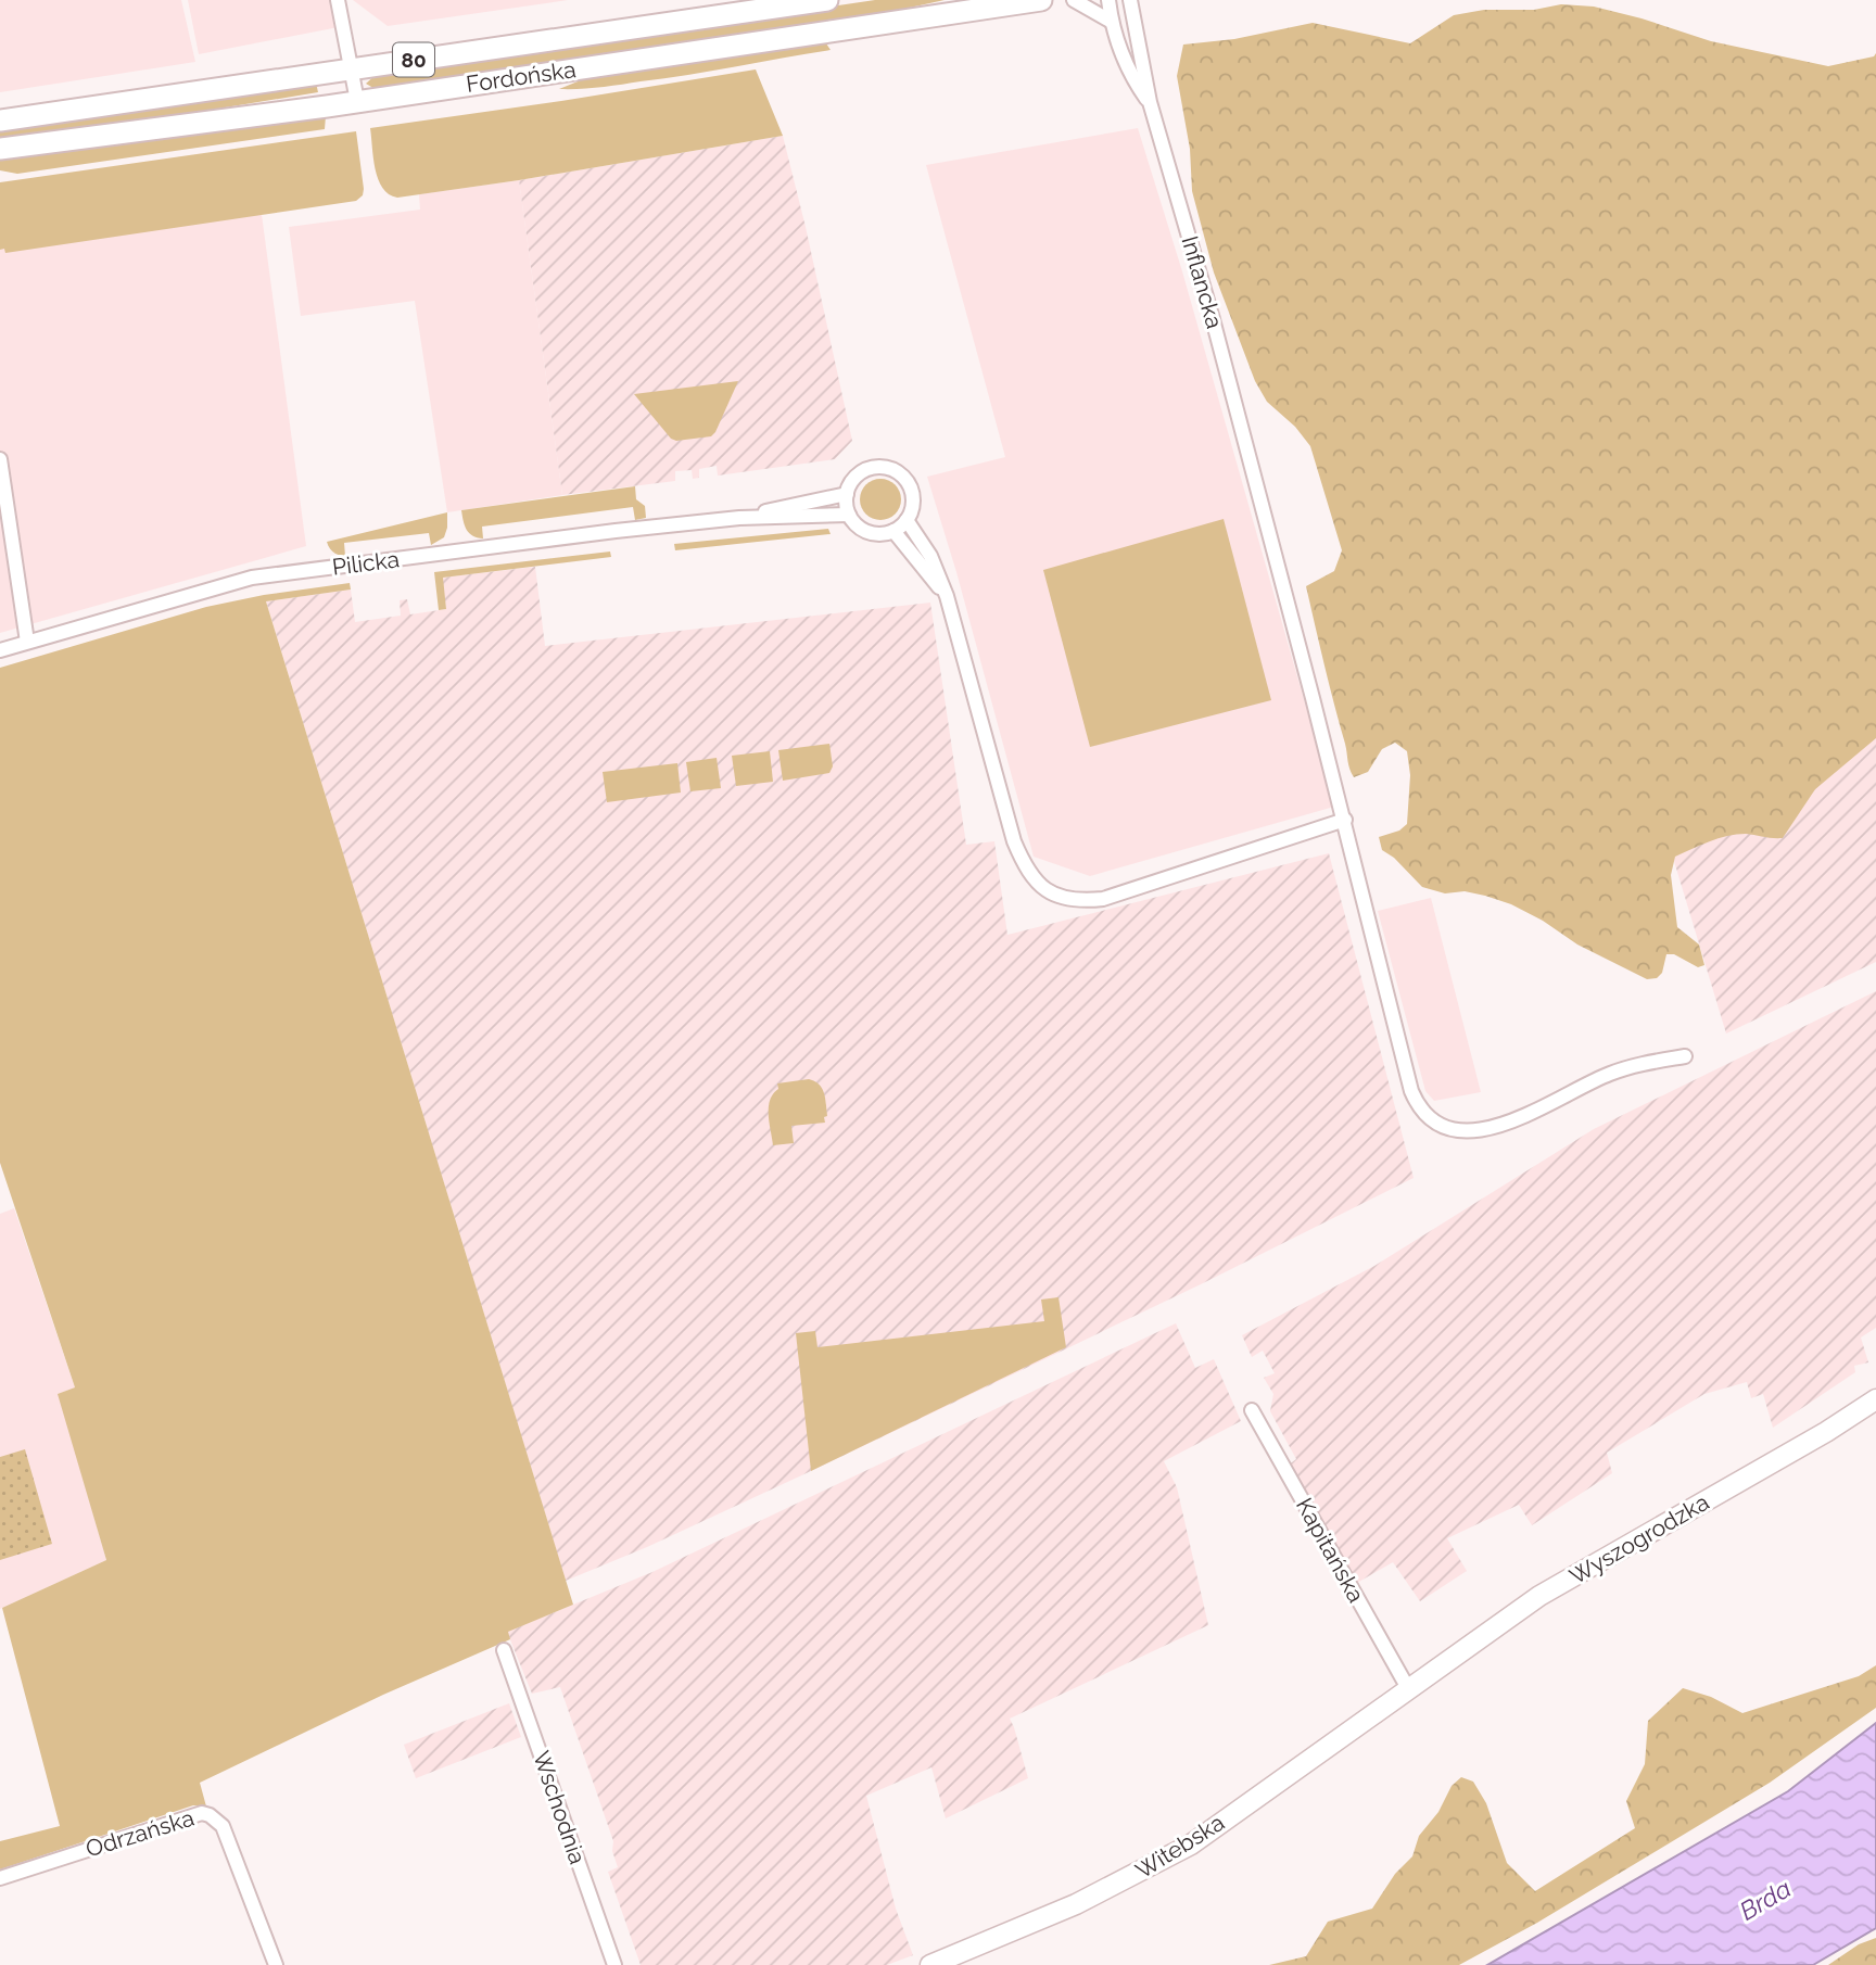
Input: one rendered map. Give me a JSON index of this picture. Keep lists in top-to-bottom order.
{
  "streets": {
    "main road": ["80", "Fordońska"],
    "street": [
      "Inflancka",
      "Pilicka",
      "Wyszogrodzka",
      "Kapitańska",
      "Wschodnia",
      "Odrzańska",
      "Witebska"
    ]
  },
  "crossings": [
    ["Wyszogrodzka", "Kapitańska"],
    ["Wyszogrodzka", "Witebska"],
    ["Kapitańska", "Witebska"]
  ],
  "water": ["Brda"]
}
